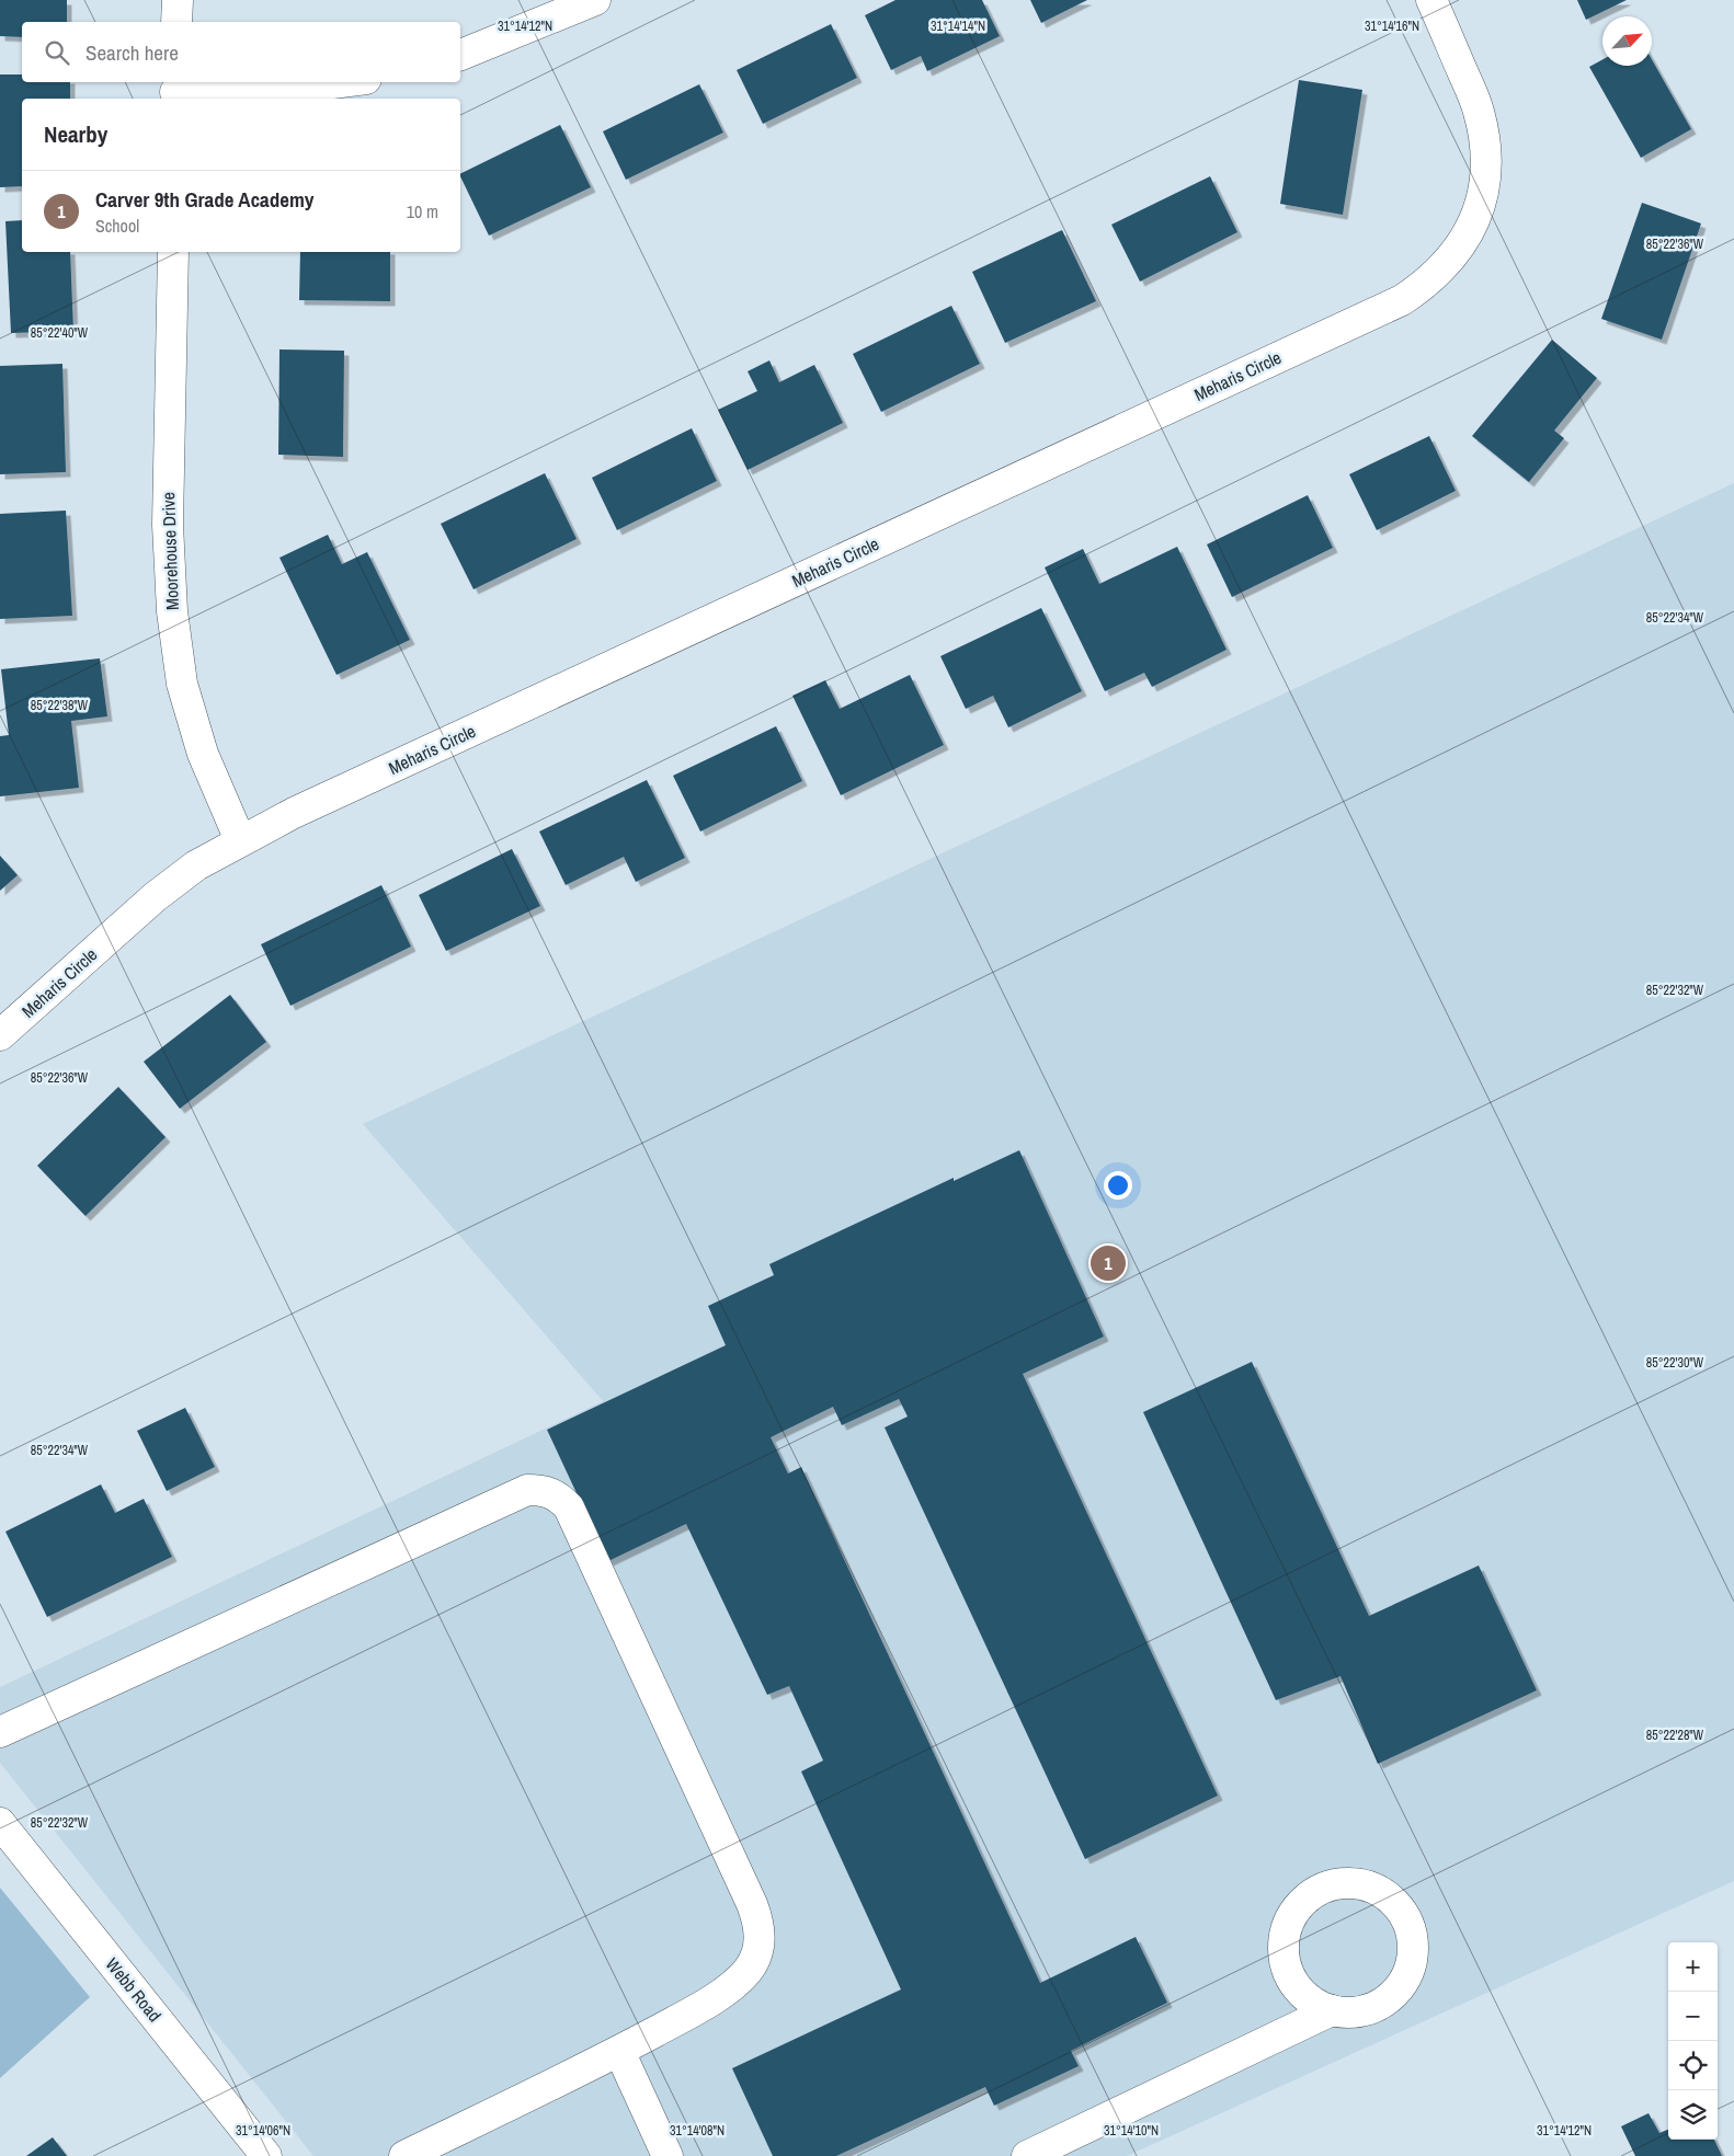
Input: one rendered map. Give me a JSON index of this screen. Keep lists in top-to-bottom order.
{
  "streets": {
    "street": ["Meharis Circle", "Moorehouse Drive", "Webb Road"]
  },
  "crossings": [
    ["Meharis Circle", "Moorehouse Drive"]
  ],
  "north": "top right",
  "page": {
    "search": "Search here",
    "heading": "Nearby",
    "list": [
      {
        "mark": "1",
        "name": "Carver 9th Grade Academy",
        "note": "School",
        "value": "10 m"
      }
    ],
    "pins": "1",
    "map_buttons": ["+", "−"]
  },
  "coordinates": [
    "31°14'12\"N",
    "31°14'14\"N",
    "31°14'16\"N",
    "85°22'36\"W",
    "85°22'40\"W",
    "85°22'34\"W",
    "85°22'38\"W",
    "85°22'32\"W",
    "85°22'30\"W",
    "85°22'28\"W",
    "31°14'06\"N",
    "31°14'08\"N",
    "31°14'10\"N"
  ]
}
